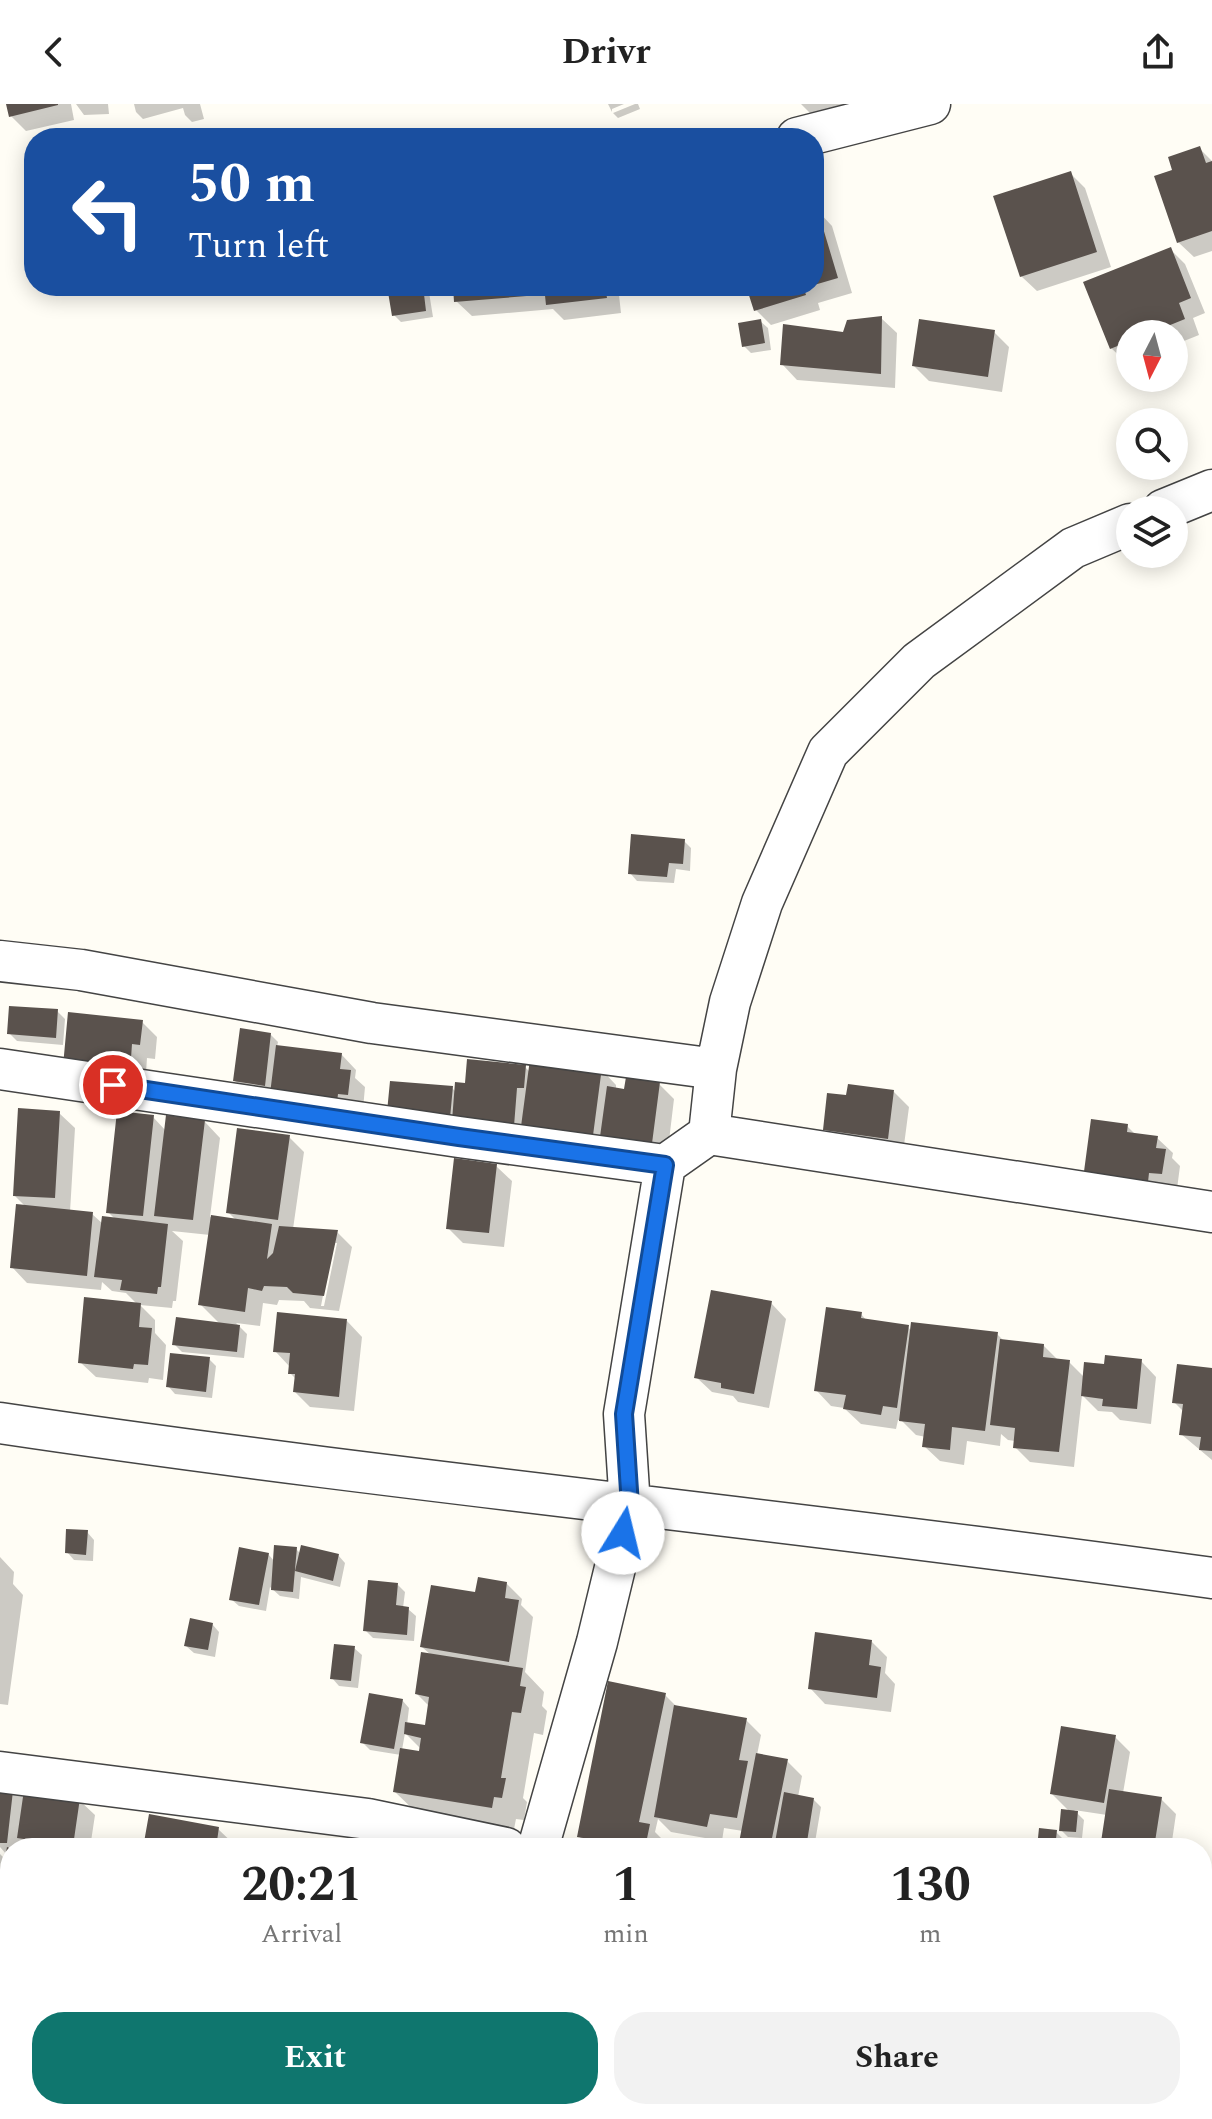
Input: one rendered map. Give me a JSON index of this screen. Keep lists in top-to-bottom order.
{
  "north": "bottom",
  "page": {
    "header": "Drivr",
    "turn": ["50 m", "Turn left"],
    "eta": [
      "20:21",
      "Arrival",
      "1",
      "min",
      "130",
      "m"
    ],
    "buttons": ["Exit", "Share"]
  }
}
